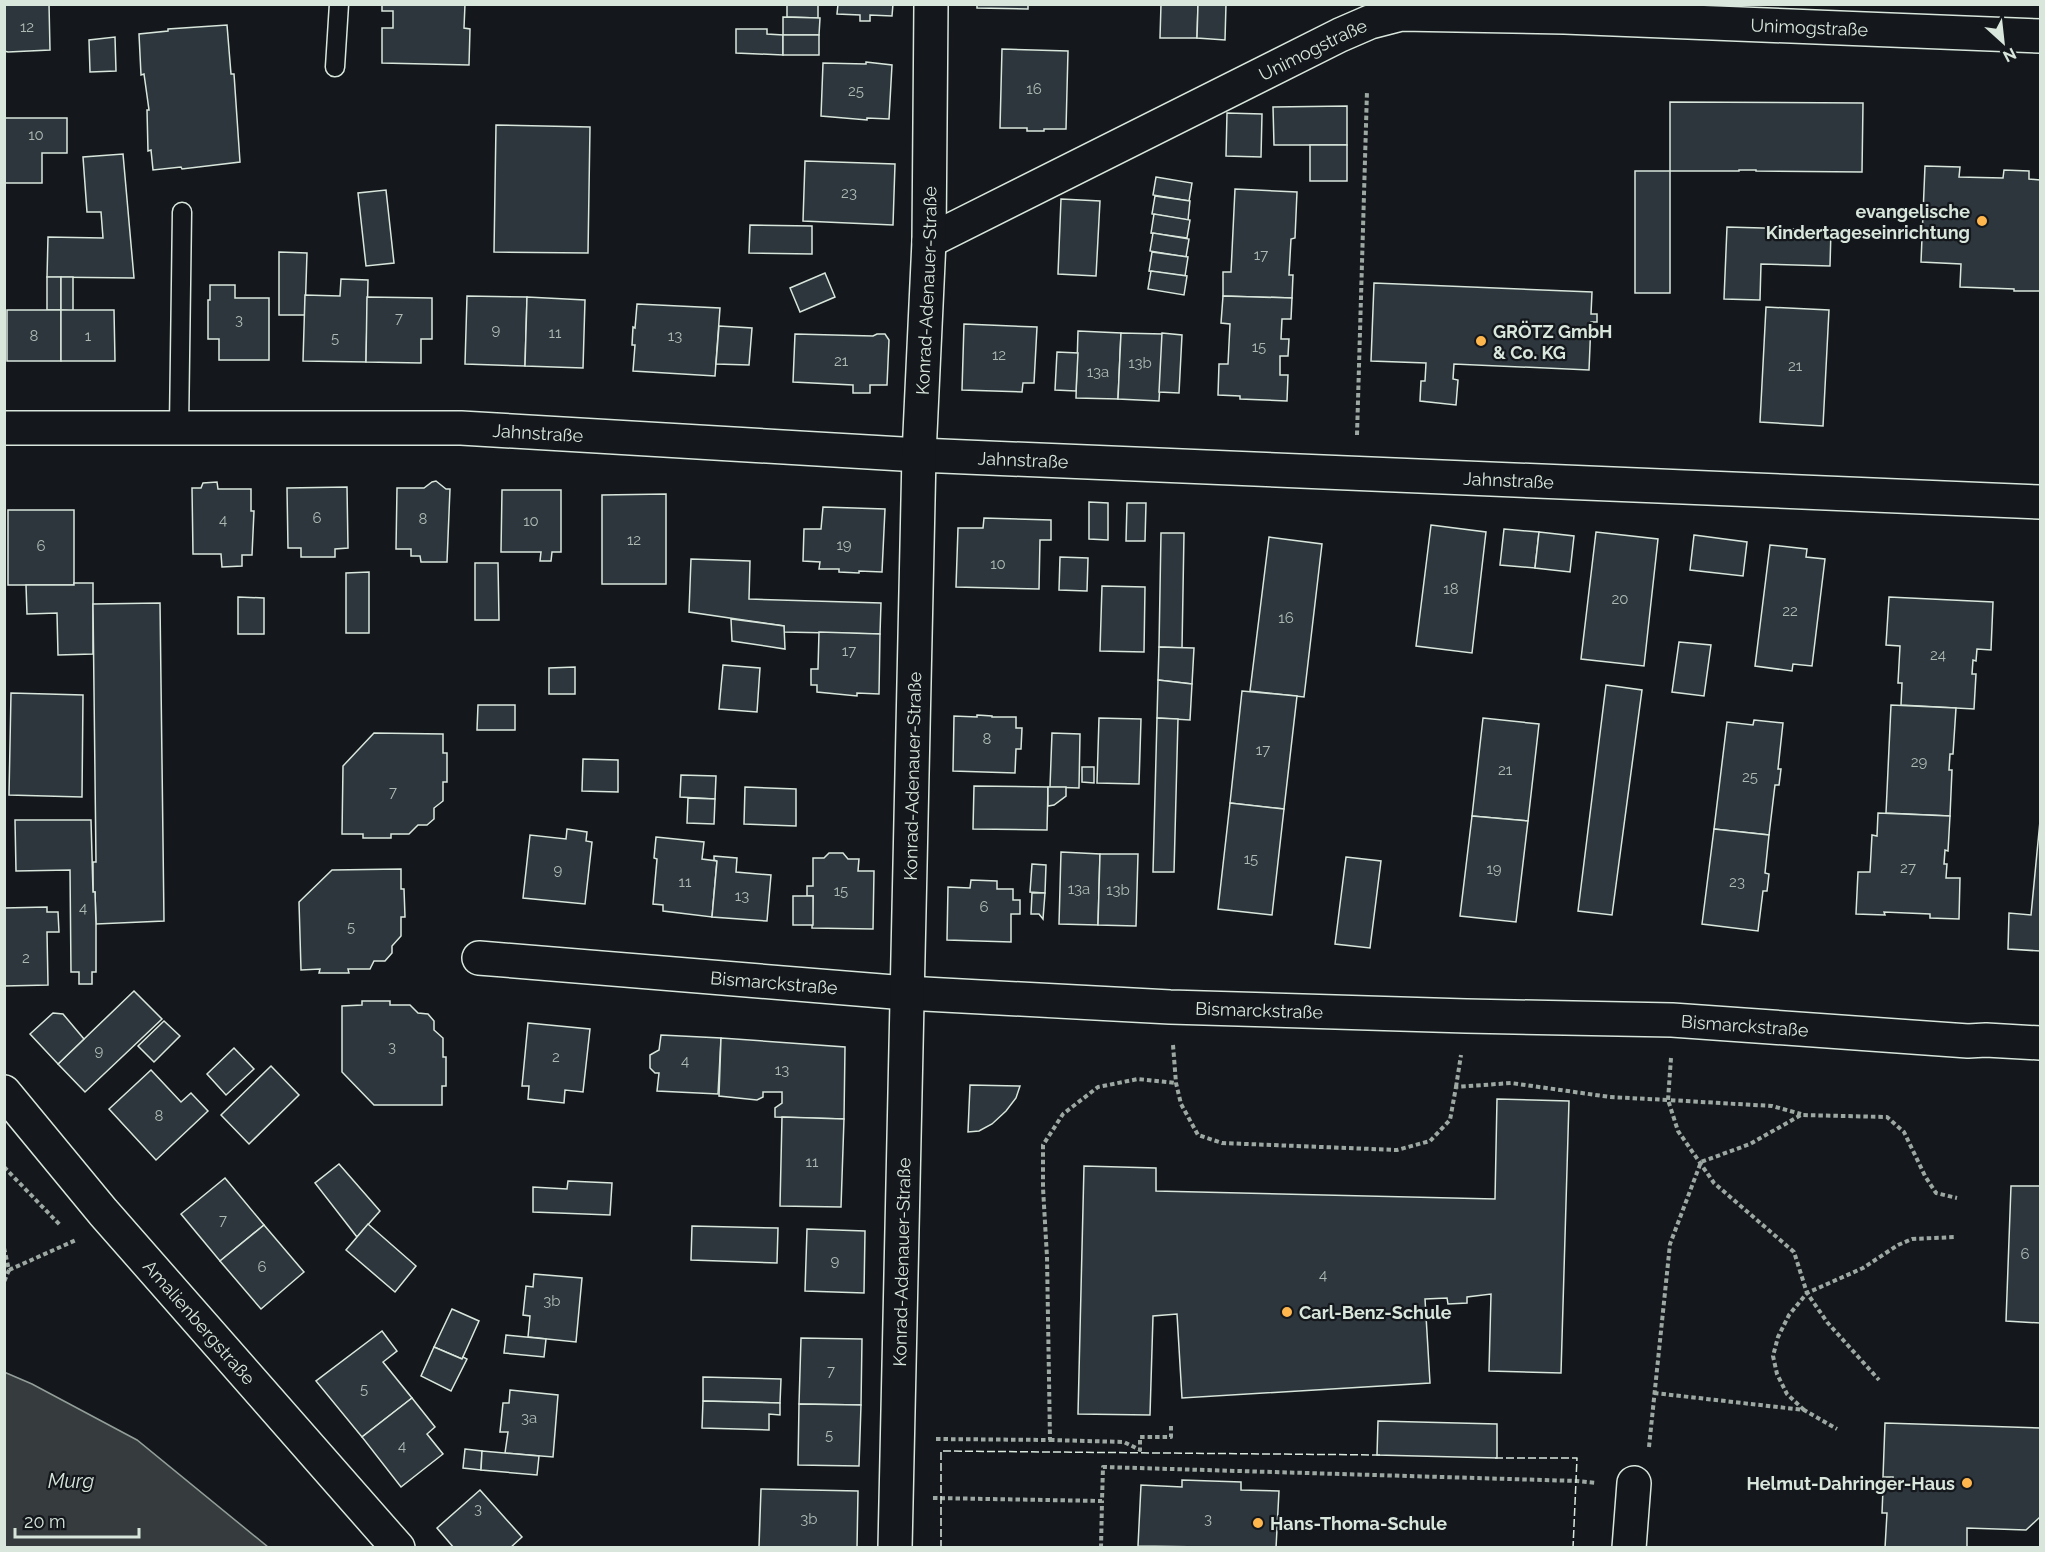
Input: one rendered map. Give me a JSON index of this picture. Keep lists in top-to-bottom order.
{
  "streets": {
    "street": [
      "Unimogstraße",
      "Konrad-Adenauer-Straße",
      "Jahnstraße",
      "Bismarckstraße",
      "Amalienbergstraße"
    ]
  },
  "crossings": [
    ["Unimogstraße", "Konrad-Adenauer-Straße"],
    ["Konrad-Adenauer-Straße", "Jahnstraße"],
    ["Konrad-Adenauer-Straße", "Bismarckstraße"]
  ],
  "water": ["Murg"],
  "places": [
    "evangelische Kindertageseinrichtung",
    "GRÖTZ GmbH & Co. KG",
    "Carl-Benz-Schule",
    "Helmut-Dahringer-Haus",
    "Hans-Thoma-Schule"
  ],
  "house_numbers": [
    "12",
    "16",
    "25",
    "10",
    "23",
    "17",
    "7",
    "3",
    "9",
    "11",
    "8",
    "1",
    "13",
    "5",
    "15",
    "12",
    "21",
    "13b",
    "21",
    "13a",
    "6",
    "8",
    "4",
    "10",
    "12",
    "19",
    "6",
    "10",
    "18",
    "20",
    "22",
    "16",
    "17",
    "24",
    "8",
    "17",
    "29",
    "21",
    "25",
    "7",
    "15",
    "27",
    "19",
    "9",
    "11",
    "23",
    "13a",
    "13b",
    "15",
    "13",
    "6",
    "4",
    "5",
    "2",
    "3",
    "9",
    "2",
    "4",
    "13",
    "8",
    "11",
    "7",
    "6",
    "9",
    "6",
    "4",
    "3b",
    "7",
    "5",
    "3a",
    "5",
    "4",
    "3",
    "3b",
    "3"
  ],
  "scale_bar": "20 m",
  "north": "bottom right"
}
